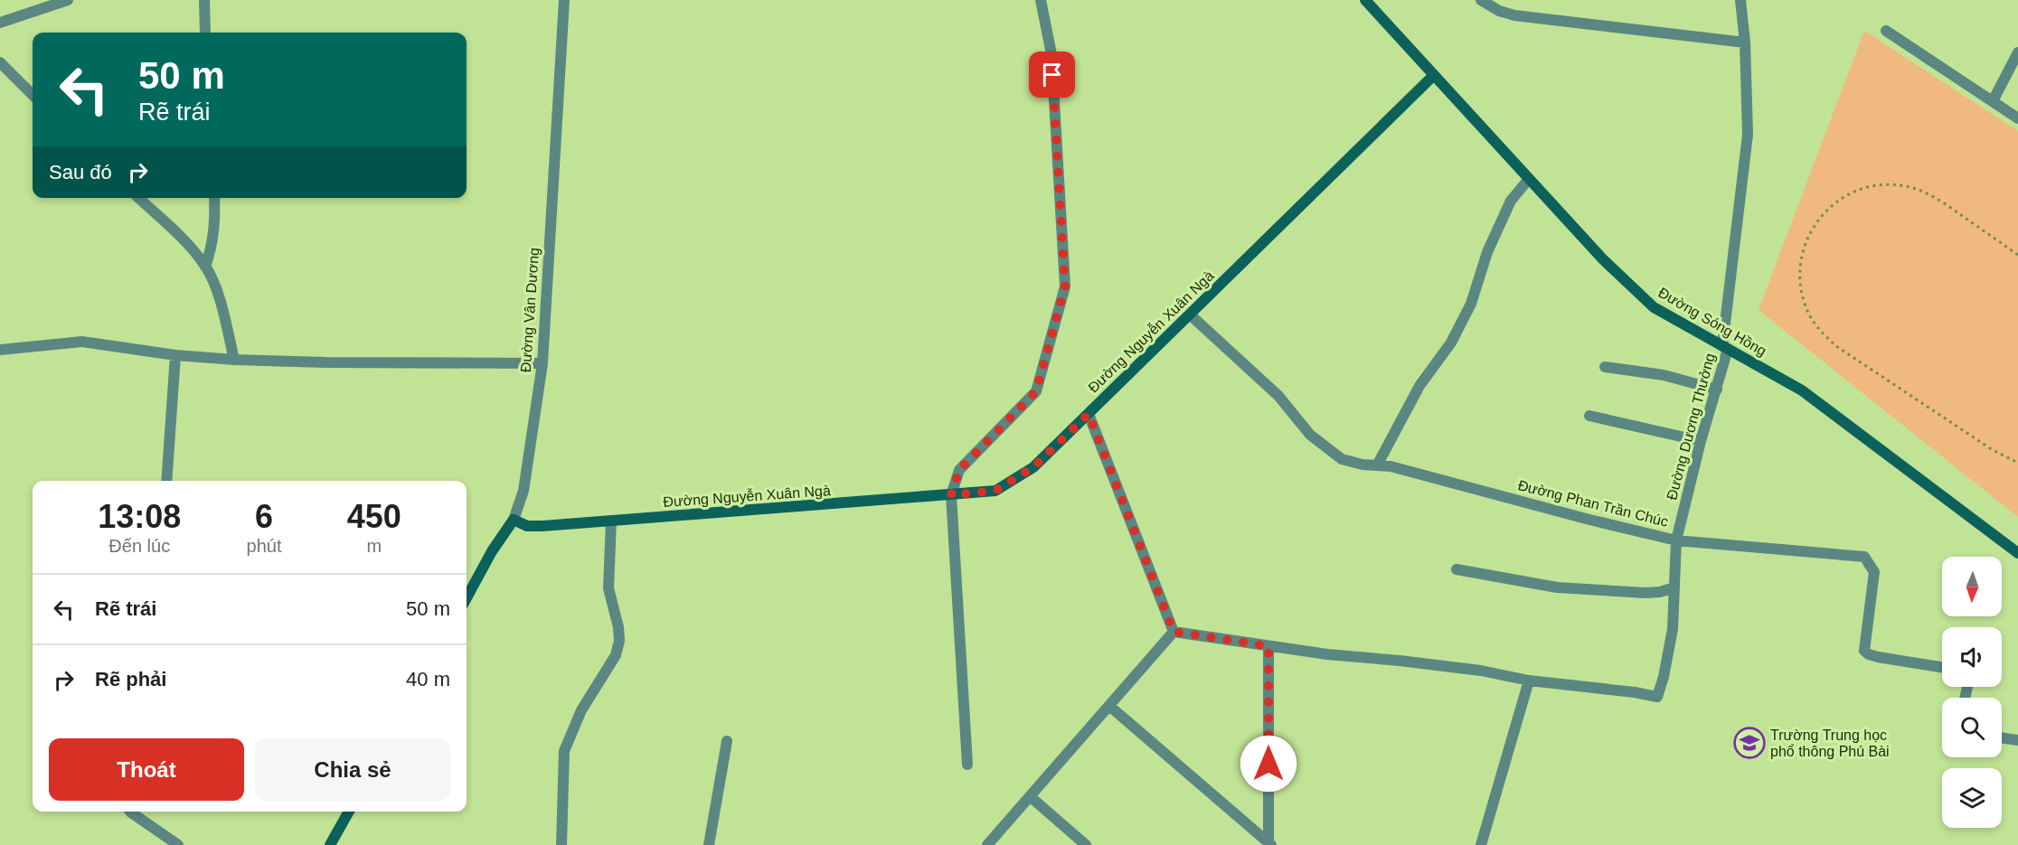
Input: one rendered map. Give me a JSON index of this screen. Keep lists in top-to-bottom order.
{
  "streets": {
    "street": [
      "Đường Vân Dương",
      "Đường Sóng Hồng",
      "Đường Nguyễn Xuân Ngà",
      "Đường Dương Thưởng",
      "Đường Phan Trần Chúc"
    ]
  },
  "crossings": [
    ["Đường Vân Dương", "Đường Nguyễn Xuân Ngà"],
    ["Đường Sóng Hồng", "Đường Nguyễn Xuân Ngà"],
    ["Đường Sóng Hồng", "Đường Dương Thưởng"],
    ["Đường Nguyễn Xuân Ngà", "Đường Phan Trần Chúc"],
    ["Đường Dương Thưởng", "Đường Phan Trần Chúc"]
  ],
  "places": {
    "school or university": ["Trường Trung học phổ thông Phú Bài"]
  },
  "north": "bottom",
  "page": {
    "turn": ["50 m", "Rẽ trái"],
    "then": "Sau đó",
    "eta": [
      "13:08",
      "Đến lúc",
      "6",
      "phút",
      "450",
      "m"
    ],
    "list": [
      {
        "name": "Rẽ trái",
        "value": "50 m"
      },
      {
        "name": "Rẽ phải",
        "value": "40 m"
      }
    ],
    "buttons": ["Thoát", "Chia sẻ"]
  }
}
